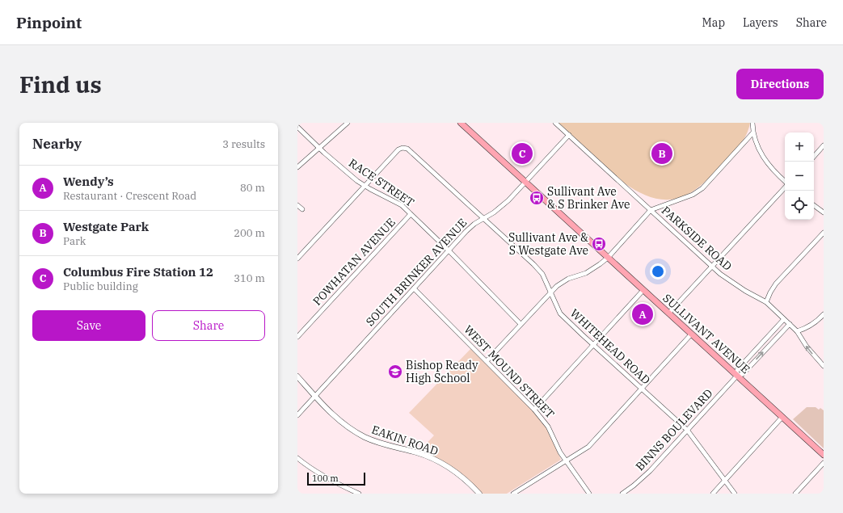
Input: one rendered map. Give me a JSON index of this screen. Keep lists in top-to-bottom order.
{
  "streets": {
    "main road": ["SULLIVANT AVENUE"],
    "street": [
      "RACE STREET",
      "PARKSIDE ROAD",
      "POWHATAN AVENUE",
      "SOUTH BRINKER AVENUE",
      "WHITEHEAD ROAD",
      "WEST MOUND STREET",
      "BINNS BOULEVARD",
      "EAKIN ROAD"
    ]
  },
  "crossings": [
    ["RACE STREET", "POWHATAN AVENUE"],
    ["RACE STREET", "SOUTH BRINKER AVENUE"],
    ["RACE STREET", "WHITEHEAD ROAD"],
    ["PARKSIDE ROAD", "SOUTH BRINKER AVENUE"],
    ["PARKSIDE ROAD", "BINNS BOULEVARD"],
    ["SOUTH BRINKER AVENUE", "SULLIVANT AVENUE"],
    ["SOUTH BRINKER AVENUE", "WHITEHEAD ROAD"],
    ["SOUTH BRINKER AVENUE", "WEST MOUND STREET"],
    ["SOUTH BRINKER AVENUE", "EAKIN ROAD"],
    ["SULLIVANT AVENUE", "BINNS BOULEVARD"],
    ["WHITEHEAD ROAD", "BINNS BOULEVARD"]
  ],
  "places": {
    "bus stop": ["Sullivant Ave & S Brinker Ave", "Sullivant Ave & S Westgate Ave"],
    "school or university": ["Bishop Ready High School"]
  },
  "scale_bar": "100 m",
  "page": {
    "header": "Pinpoint",
    "nav": ["Map", "Layers", "Share"],
    "buttons": [
      "Directions",
      ["Save", "Share"]
    ],
    "title": "Find us",
    "heading": ["Nearby", "3 results"],
    "map_buttons": ["+", "−"],
    "pins": ["B", "C", "A"],
    "list": [
      {
        "mark": "A",
        "name": "Wendy’s",
        "note": "Restaurant · Crescent Road",
        "value": "80 m"
      },
      {
        "mark": "B",
        "name": "Westgate Park",
        "note": "Park",
        "value": "200 m"
      },
      {
        "mark": "C",
        "name": "Columbus Fire Station 12",
        "note": "Public building",
        "value": "310 m"
      }
    ],
    "scale": "100 m"
  }
}
